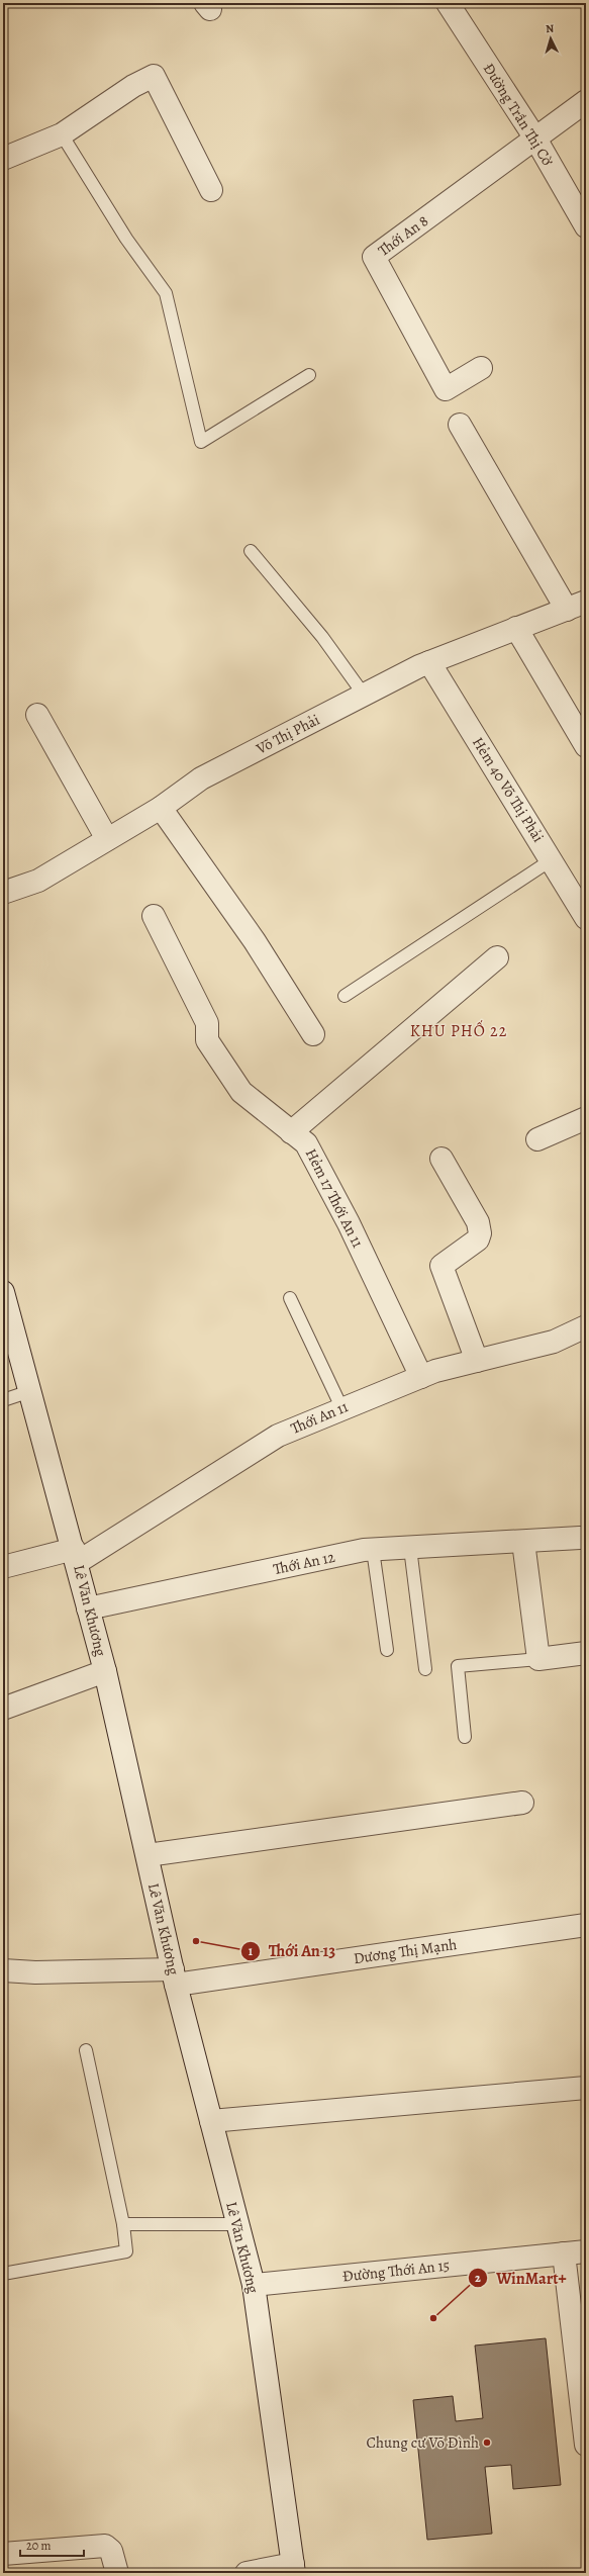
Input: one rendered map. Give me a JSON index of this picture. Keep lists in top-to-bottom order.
{
  "streets": {
    "street": [
      "Đường Trần Thị Cờ",
      "Thới An 8",
      "Võ Thị Phải",
      "Hẻm 40 Võ Thị Phải",
      "Hẻm 17 Thới An 11",
      "Thới An 11",
      "Thới An 12",
      "Lê Văn Khương",
      "Dương Thị Mạnh",
      "Đường Thới An 15"
    ]
  },
  "crossings": [
    ["Đường Trần Thị Cờ", "Thới An 8"],
    ["Võ Thị Phải", "Hẻm 40 Võ Thị Phải"],
    ["Hẻm 17 Thới An 11", "Thới An 11"],
    ["Thới An 11", "Lê Văn Khương"],
    ["Thới An 12", "Lê Văn Khương"],
    ["Lê Văn Khương", "Dương Thị Mạnh"],
    ["Lê Văn Khương", "Đường Thới An 15"]
  ],
  "districts": ["KHU PHỐ 22"],
  "places": ["Thới An 13", "WinMart+", "Chung cư Võ Đình"],
  "scale_bar": "20 m",
  "north": "top"
}
